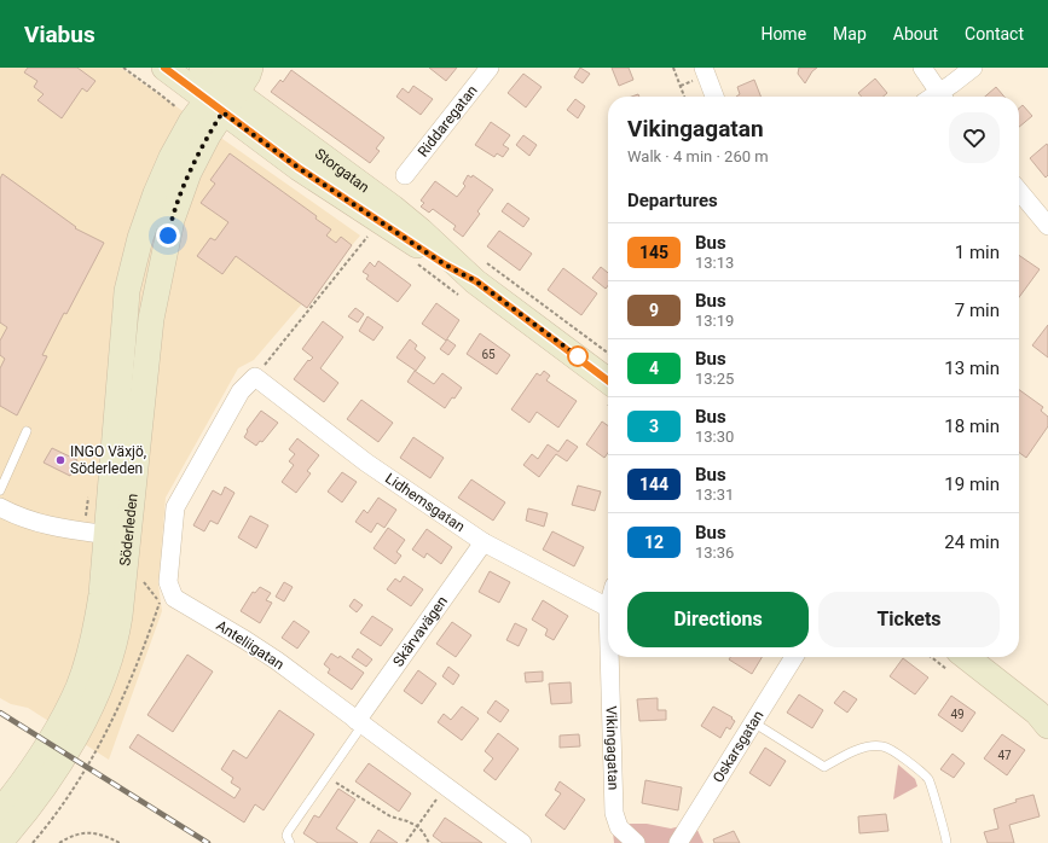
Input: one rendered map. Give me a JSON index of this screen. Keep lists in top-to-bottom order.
{
  "streets": {
    "street": [
      "Riddaregatan",
      "Storgatan",
      "Lidhemsgatan",
      "Söderleden",
      "Skärvavägen",
      "Anteliigatan",
      "Oskarsgatan",
      "Vikingagatan"
    ]
  },
  "crossings": [
    ["Storgatan", "Söderleden"],
    ["Lidhemsgatan", "Skärvavägen"],
    ["Lidhemsgatan", "Anteliigatan"],
    ["Skärvavägen", "Anteliigatan"]
  ],
  "places": ["INGO Växjö, Söderleden"],
  "lines": ["bus line 145"],
  "house_numbers": ["65", "49", "47"],
  "page": {
    "header": "Viabus",
    "nav": [
      "Home",
      "Map",
      "About",
      "Contact"
    ],
    "heading": [
      ["Vikingagatan", "Walk · 4 min · 260 m"],
      "Departures"
    ],
    "list": [
      {
        "mark": "145",
        "name": "Bus",
        "note": "13:13",
        "value": "1 min"
      },
      {
        "mark": "9",
        "name": "Bus",
        "note": "13:19",
        "value": "7 min"
      },
      {
        "mark": "4",
        "name": "Bus",
        "note": "13:25",
        "value": "13 min"
      },
      {
        "mark": "3",
        "name": "Bus",
        "note": "13:30",
        "value": "18 min"
      },
      {
        "mark": "144",
        "name": "Bus",
        "note": "13:31",
        "value": "19 min"
      },
      {
        "mark": "12",
        "name": "Bus",
        "note": "13:36",
        "value": "24 min"
      }
    ],
    "buttons": ["Directions", "Tickets"]
  }
}
